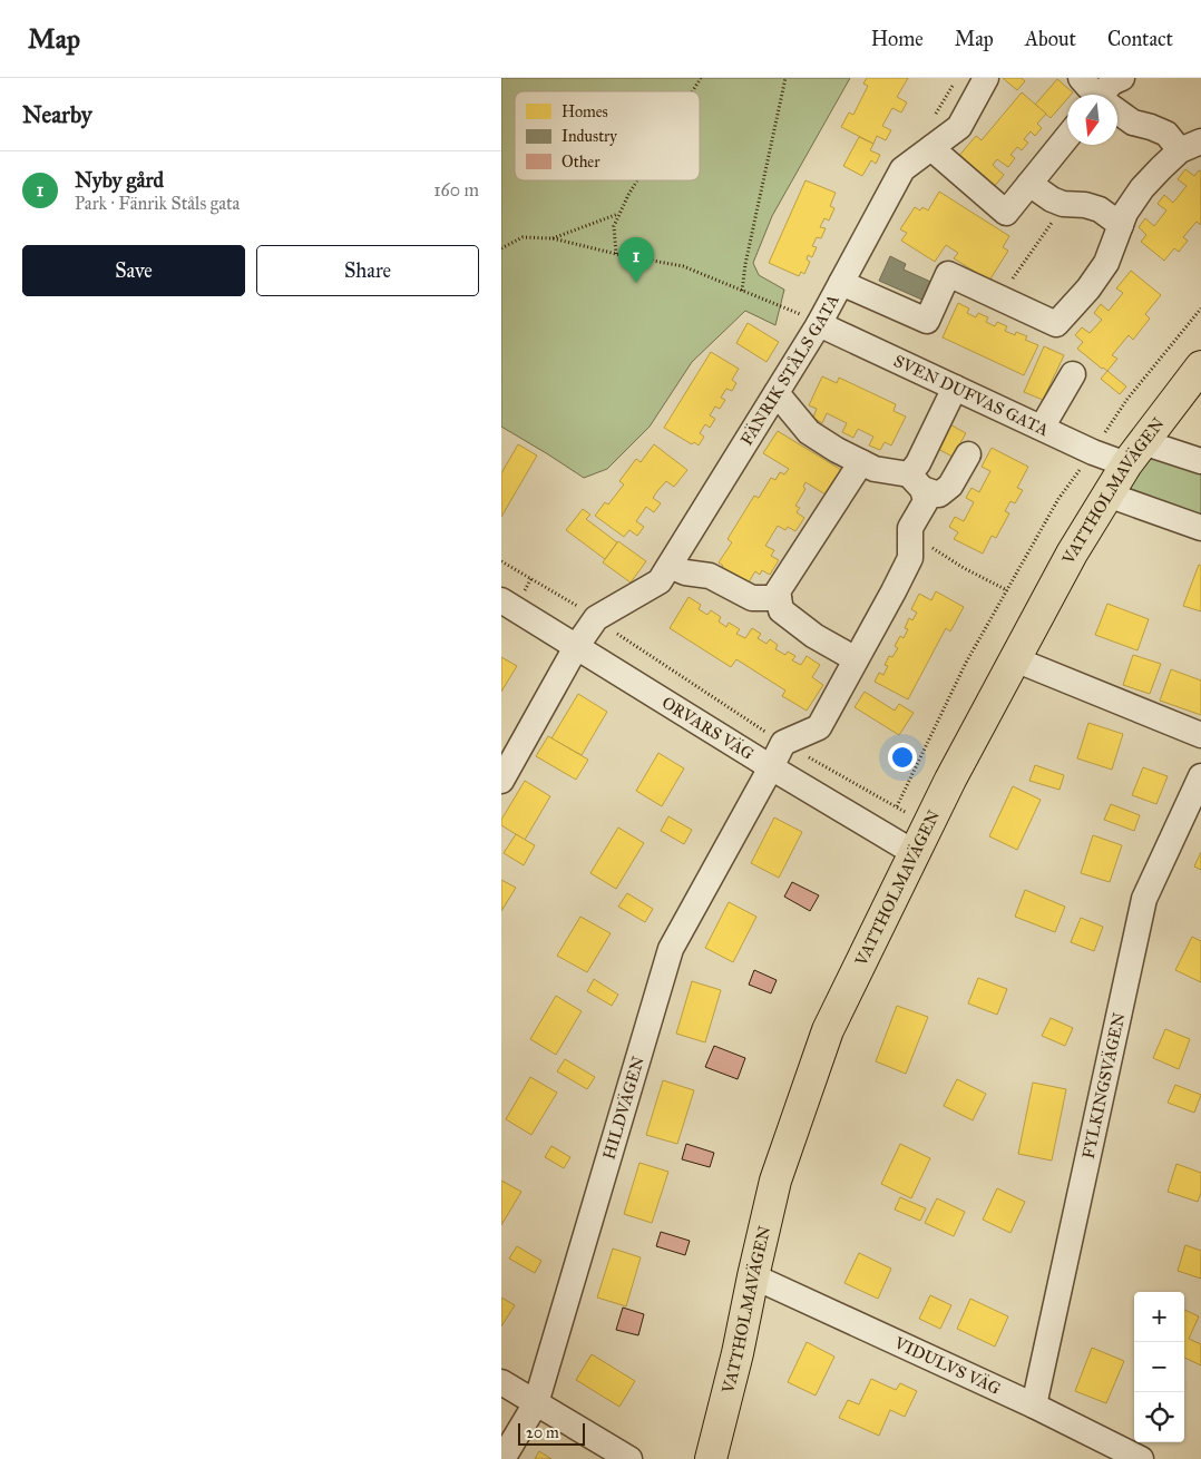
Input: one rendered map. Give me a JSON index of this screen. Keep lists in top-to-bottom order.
{
  "streets": {
    "main road": ["VATTHOLMAVÄGEN"],
    "street": [
      "FÄNRIK STÅLS GATA",
      "SVEN DUFVAS GATA",
      "ORVARS VÄG",
      "FYLKINGSVÄGEN",
      "HILDVÄGEN",
      "VIDULVS VÄG"
    ]
  },
  "crossings": [
    ["FÄNRIK STÅLS GATA", "SVEN DUFVAS GATA"],
    ["FÄNRIK STÅLS GATA", "ORVARS VÄG"],
    ["SVEN DUFVAS GATA", "VATTHOLMAVÄGEN"],
    ["VATTHOLMAVÄGEN", "ORVARS VÄG"],
    ["VATTHOLMAVÄGEN", "VIDULVS VÄG"],
    ["ORVARS VÄG", "HILDVÄGEN"],
    ["FYLKINGSVÄGEN", "VIDULVS VÄG"]
  ],
  "legend": ["Homes", "Industry", "Other"],
  "scale_bar": "20 m",
  "north": "bottom",
  "page": {
    "header": "Map",
    "nav": [
      "Home",
      "Map",
      "About",
      "Contact"
    ],
    "heading": "Nearby",
    "list": [
      {
        "mark": "1",
        "name": "Nyby gård",
        "note": "Park · Fänrik Ståls gata",
        "value": "160 m"
      }
    ],
    "buttons": ["Save", "Share"],
    "pins": "1",
    "map_buttons": ["+", "−"],
    "scale": "20 m"
  }
}
